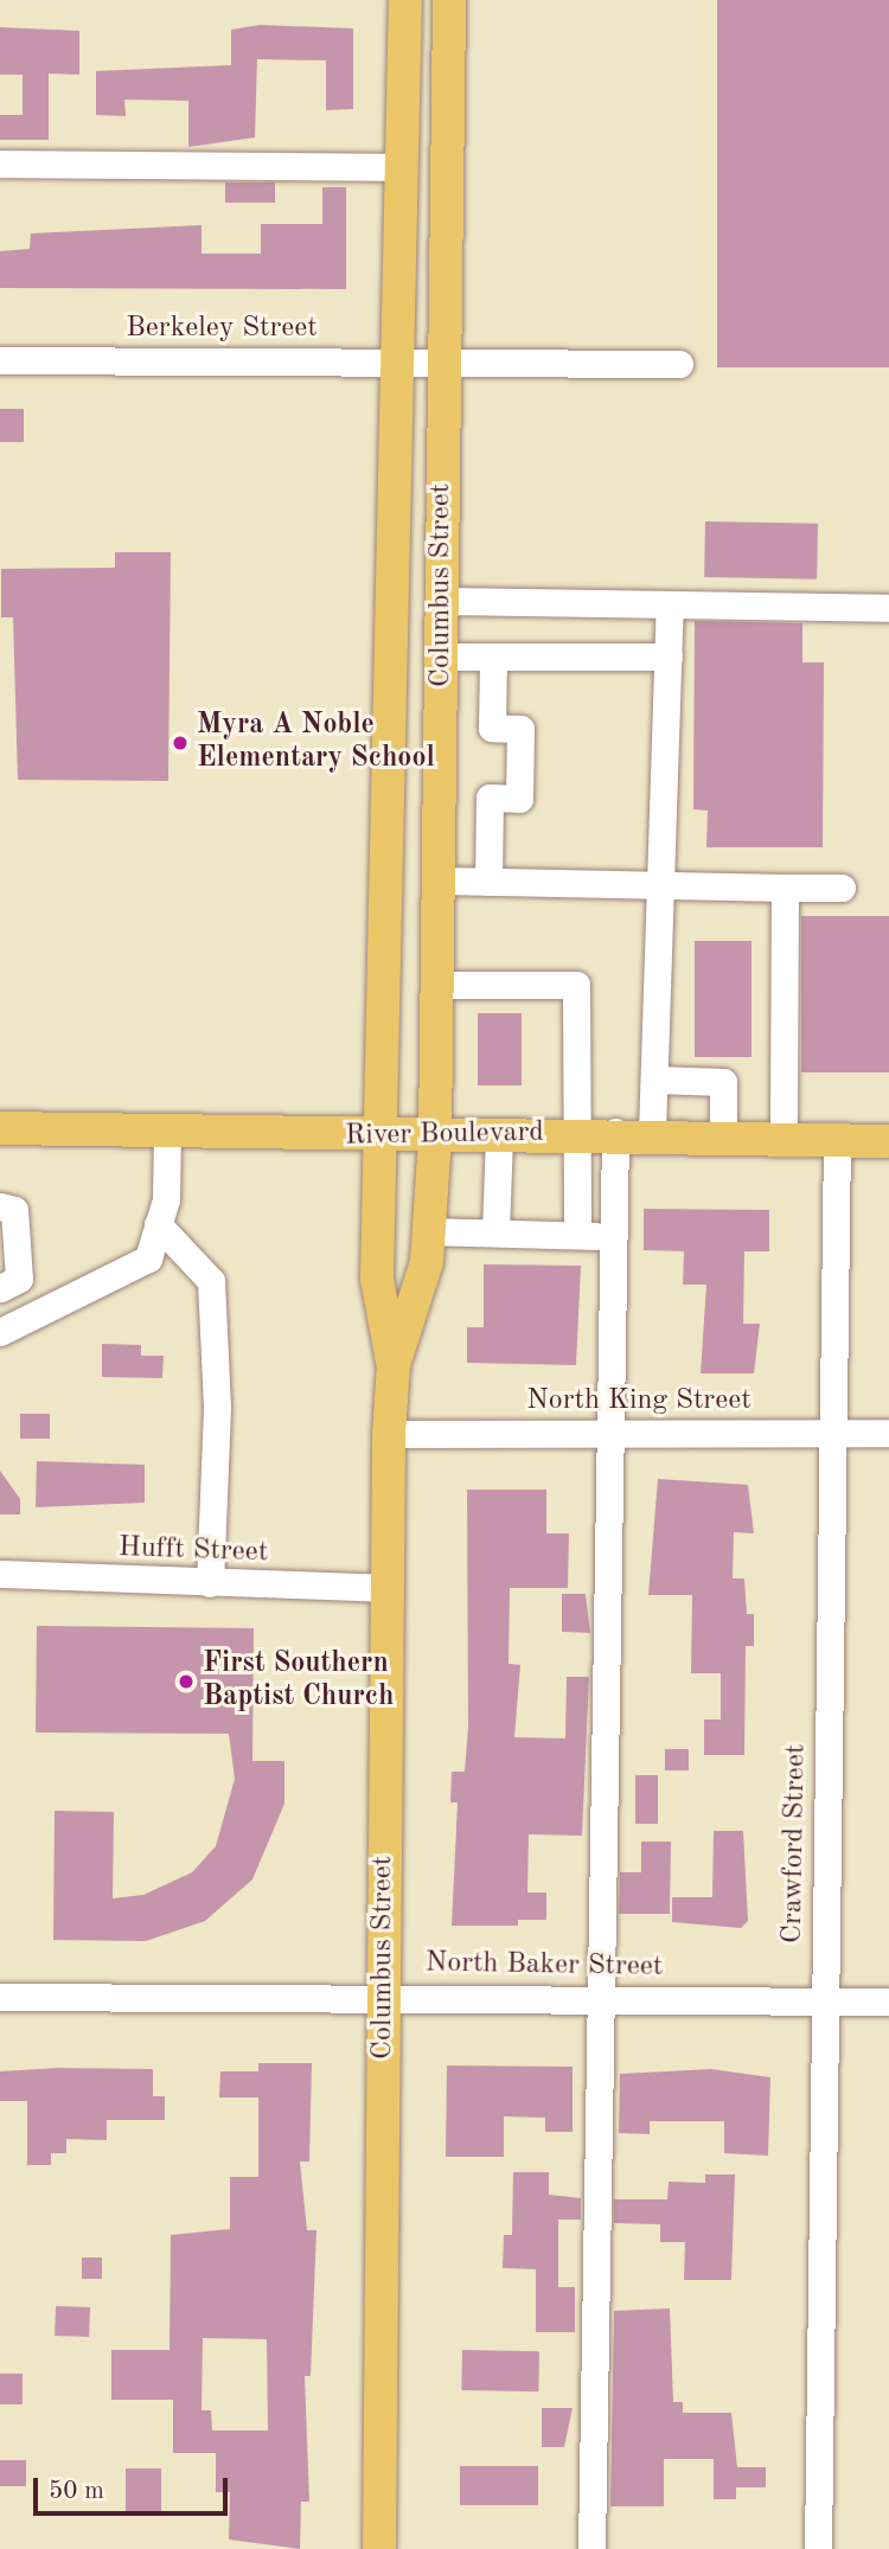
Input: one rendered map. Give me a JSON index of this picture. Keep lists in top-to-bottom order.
{
  "streets": {
    "main road": ["Columbus Street", "River Boulevard"],
    "street": [
      "Berkeley Street",
      "North King Street",
      "Hufft Street",
      "Crawford Street",
      "North Baker Street"
    ]
  },
  "crossings": [
    ["Berkeley Street", "Columbus Street"],
    ["Columbus Street", "River Boulevard"],
    ["Columbus Street", "North King Street"],
    ["Columbus Street", "Hufft Street"],
    ["Columbus Street", "North Baker Street"],
    ["River Boulevard", "Crawford Street"],
    ["North King Street", "Crawford Street"],
    ["Crawford Street", "North Baker Street"]
  ],
  "places": ["Myra A Noble Elementary School", "First Southern Baptist Church"],
  "scale_bar": "50 m"
}
